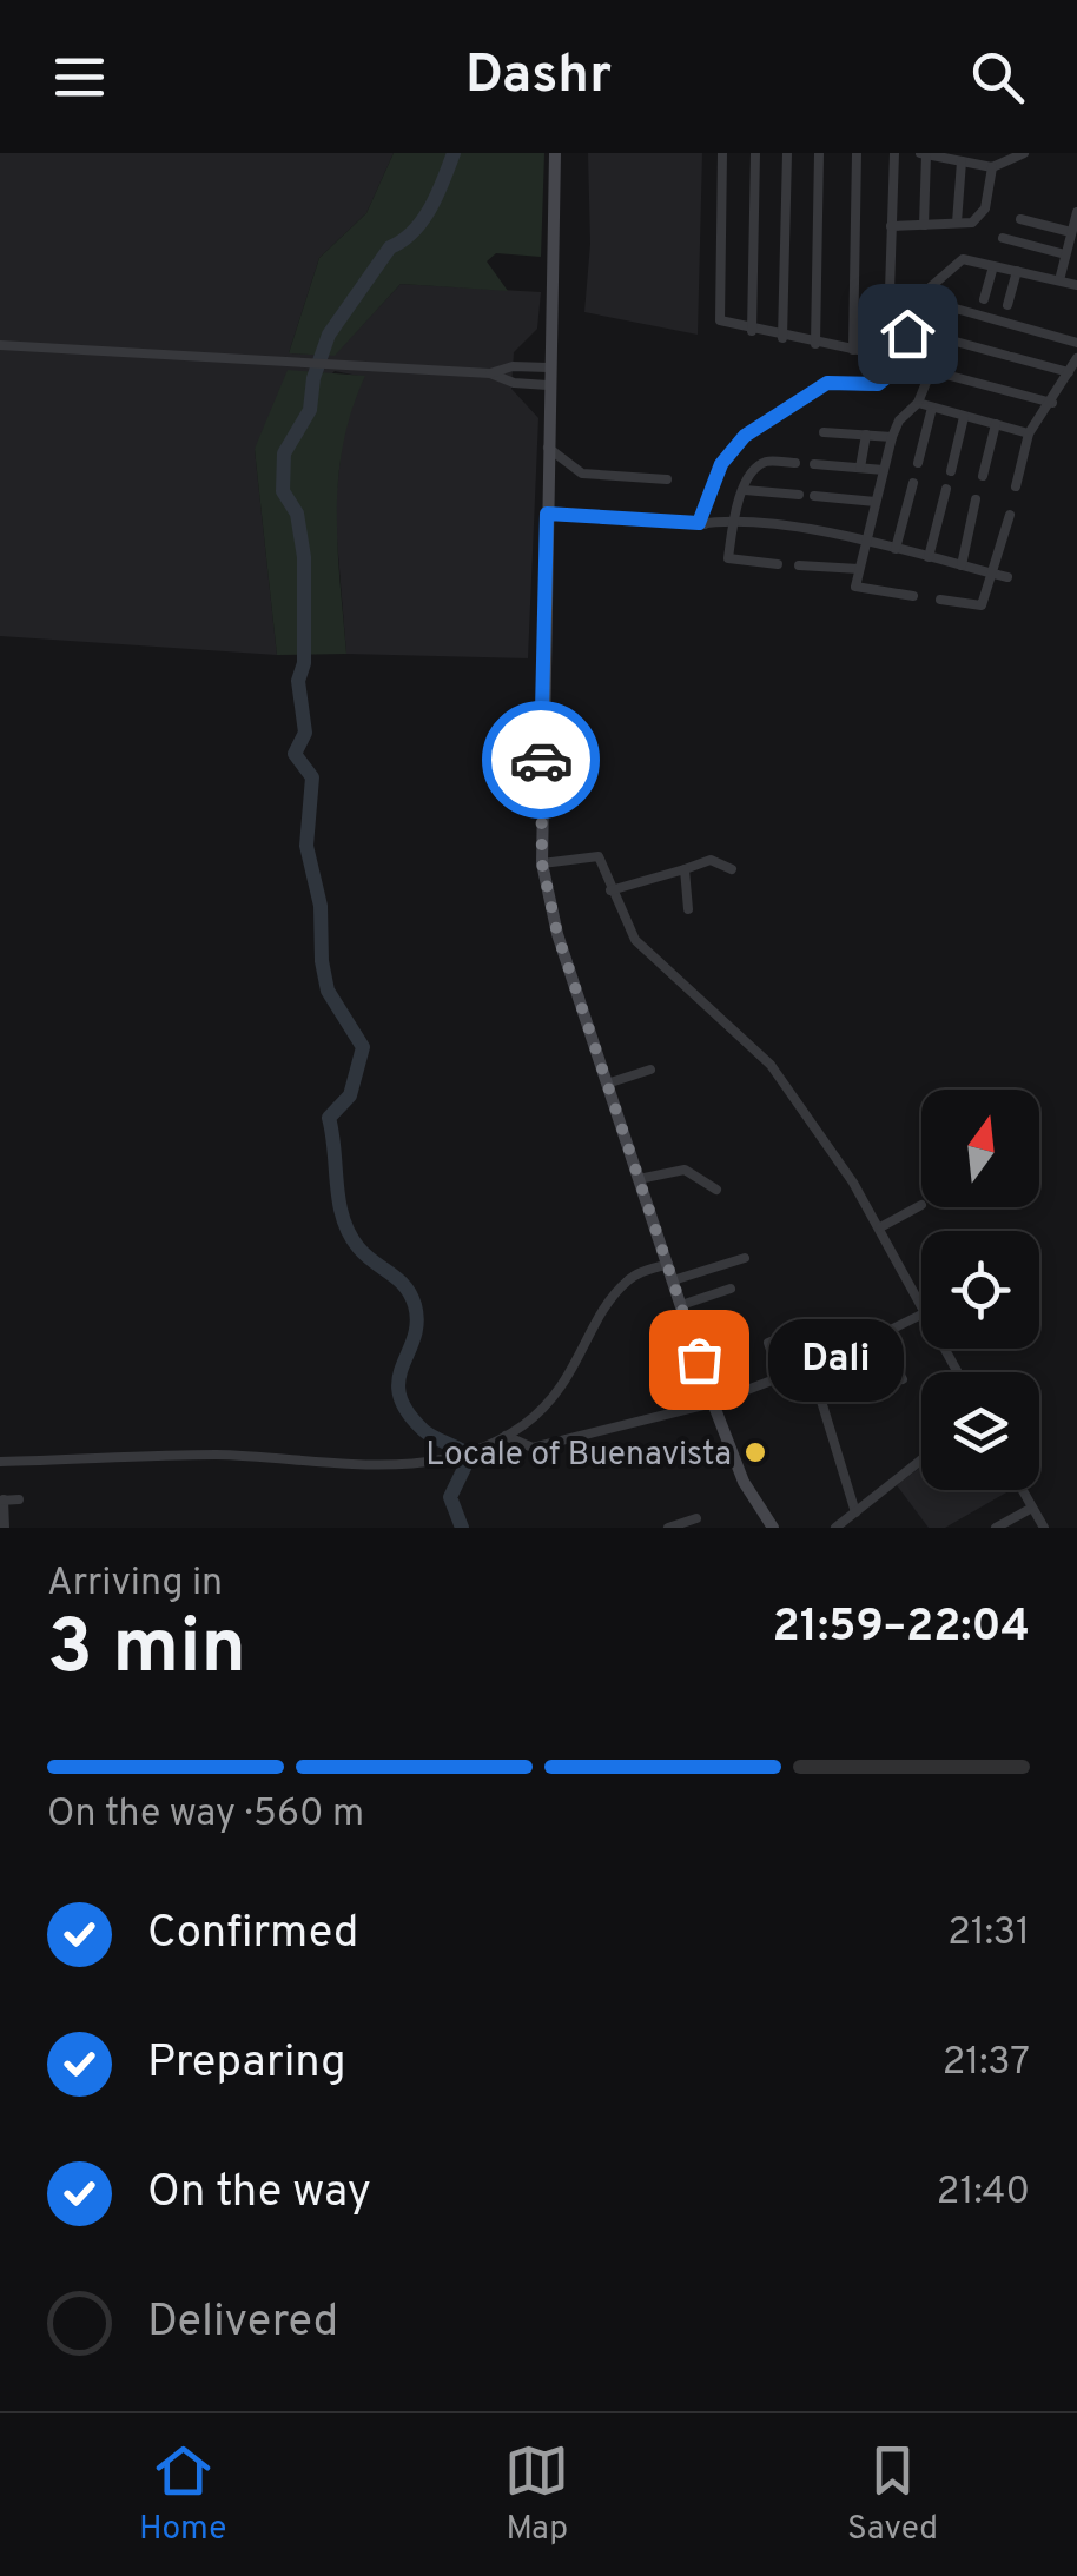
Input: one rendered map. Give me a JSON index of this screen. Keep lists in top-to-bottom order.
{
  "places": ["Dali", "Locale of Buenavista"],
  "north": "top",
  "page": {
    "header": "Dashr",
    "bubble": "Dali",
    "heading": ["3 min", "Arriving in", "21:59–22:04"],
    "bar": "On the way · 560 m",
    "list": [
      ["Confirmed", "21:31"],
      ["Preparing", "21:37"],
      ["On the way", "21:40"],
      "Delivered"
    ],
    "tabs": ["Home", "Map", "Saved"]
  }
}
